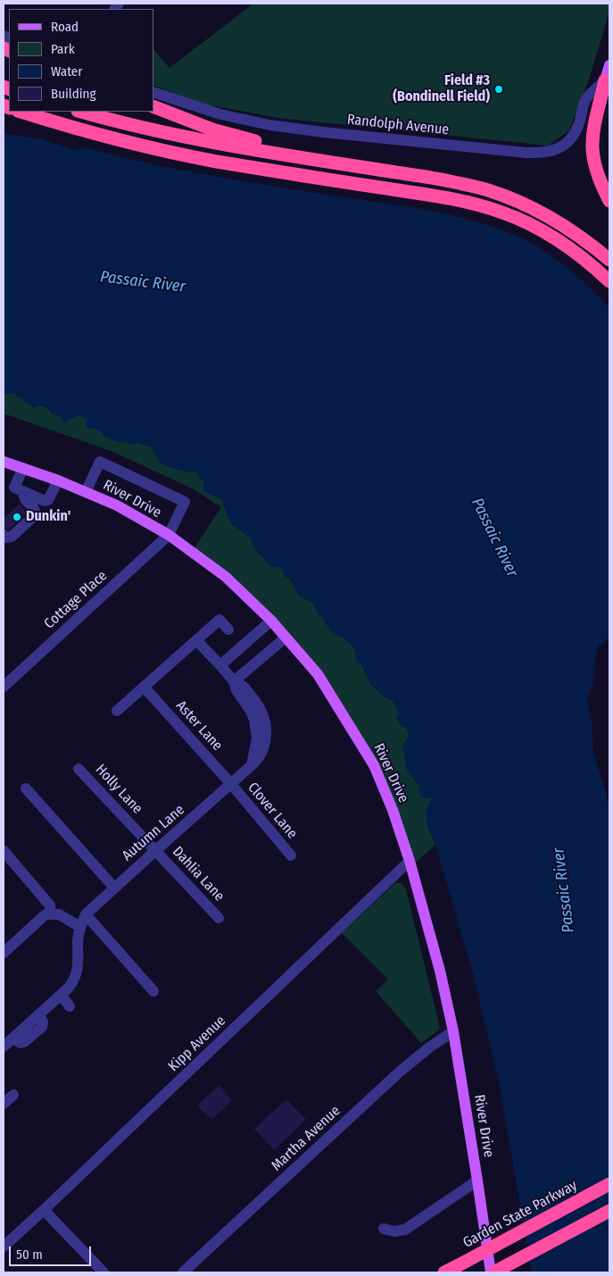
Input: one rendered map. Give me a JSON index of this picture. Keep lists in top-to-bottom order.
{
  "streets": {
    "highway": ["Garden State Parkway"],
    "main road": ["River Drive"],
    "street": [
      "Randolph Avenue",
      "Cottage Place",
      "Aster Lane",
      "Holly Lane",
      "Clover Lane",
      "Autumn Lane",
      "Dahlia Lane",
      "Kipp Avenue",
      "Martha Avenue"
    ]
  },
  "crossings": [
    ["River Drive", "Cottage Place"],
    ["River Drive", "Kipp Avenue"],
    ["River Drive", "Martha Avenue"],
    ["Aster Lane", "Clover Lane"],
    ["Aster Lane", "Autumn Lane"],
    ["Holly Lane", "Autumn Lane"],
    ["Holly Lane", "Dahlia Lane"],
    ["Clover Lane", "Autumn Lane"],
    ["Autumn Lane", "Dahlia Lane"]
  ],
  "water": ["Passaic River"],
  "places": ["Field #3 (Bondinell Field)", "Dunkin'"],
  "legend": [
    "Road",
    "Park",
    "Water",
    "Building"
  ],
  "scale_bar": "50 m"
}
